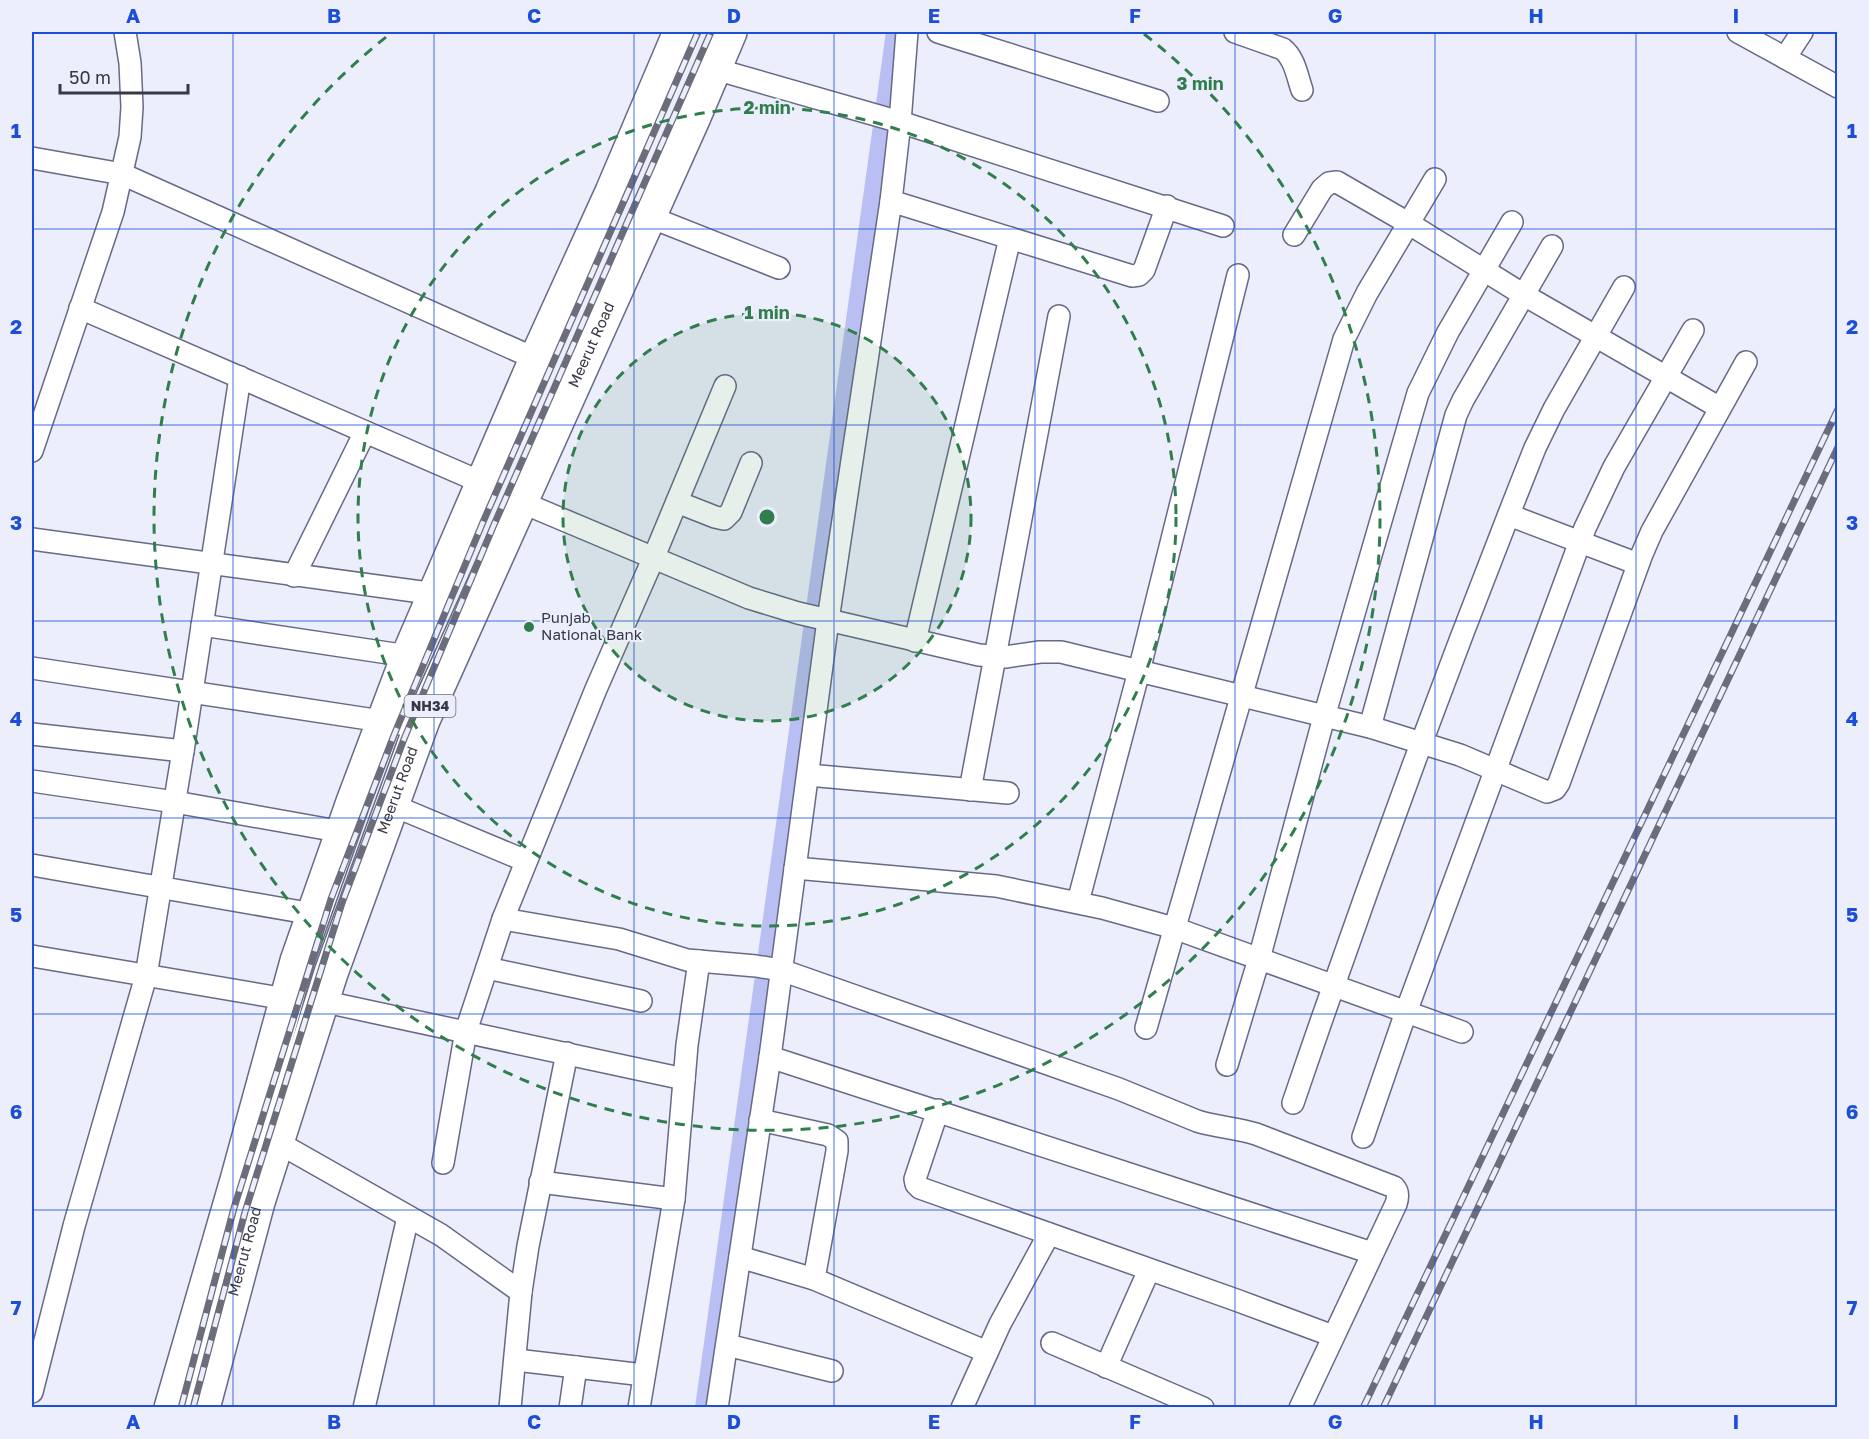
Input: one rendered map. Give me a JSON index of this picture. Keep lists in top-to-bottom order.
{
  "streets": {
    "highway": ["Meerut Road", "NH34"]
  },
  "places": ["Punjab National Bank"],
  "scale_bar": "50 m",
  "grid": {
    "columns": [
      "A",
      "B",
      "C",
      "D",
      "E",
      "F",
      "G",
      "H",
      "I"
    ],
    "rows": [
      "1",
      "2",
      "3",
      "4",
      "5",
      "6",
      "7"
    ]
  },
  "rings": ["3 min", "2 min", "1 min"]
}
